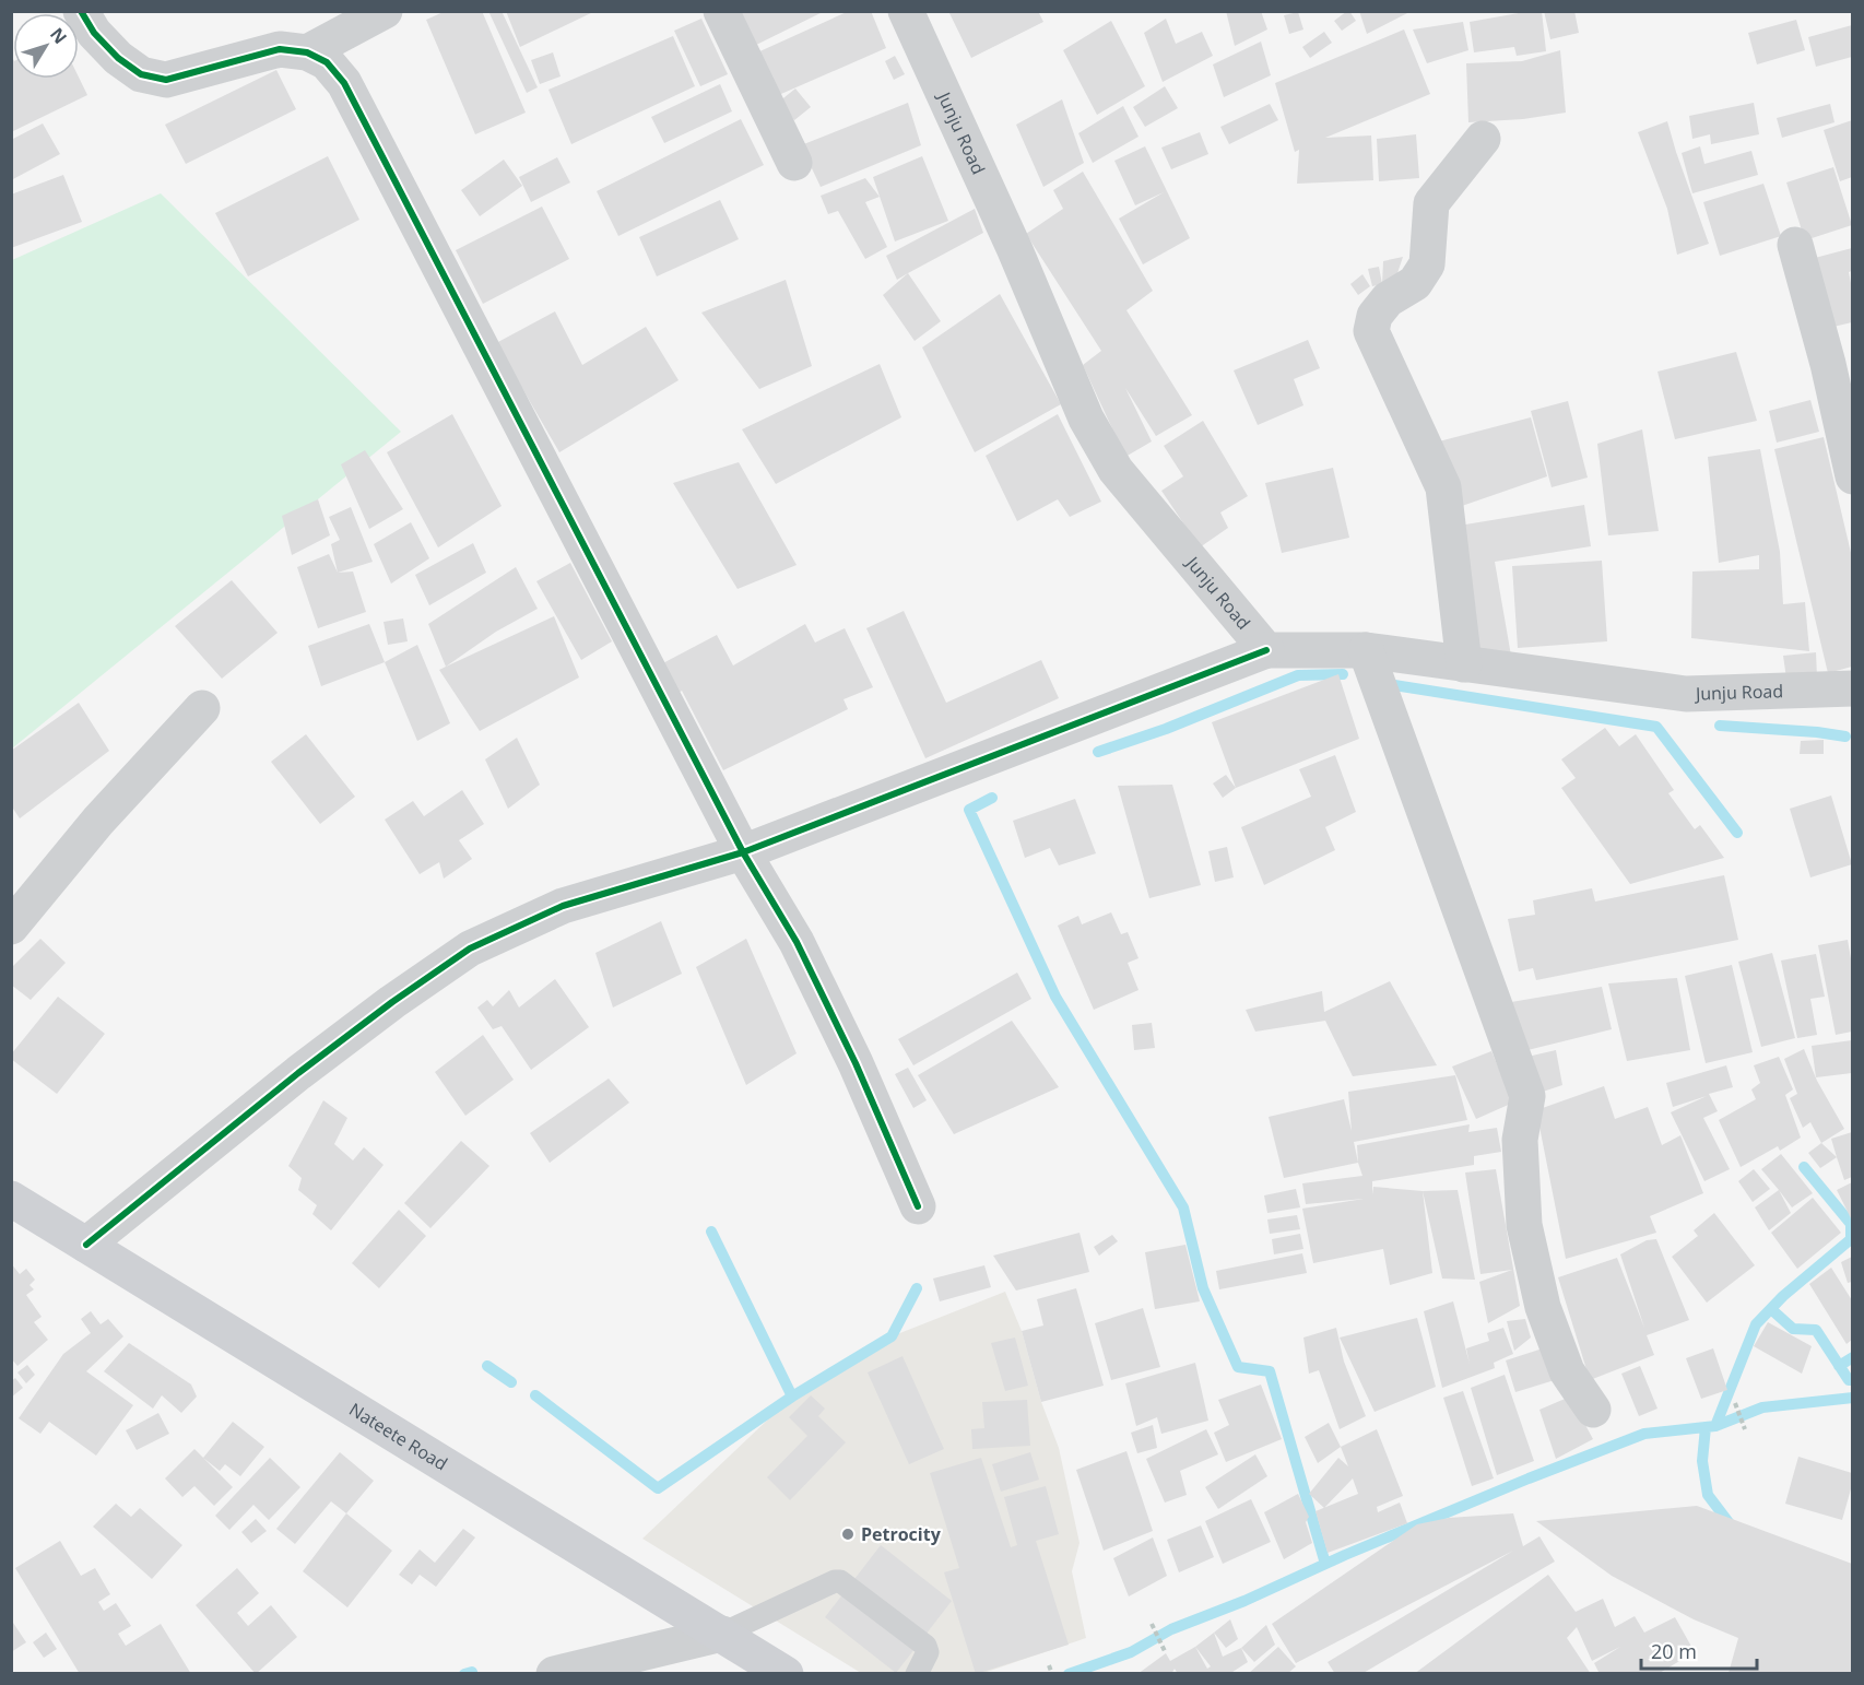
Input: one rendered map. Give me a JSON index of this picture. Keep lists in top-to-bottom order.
{
  "streets": {
    "main road": ["Nateete Road"],
    "street": ["Junju Road"]
  },
  "places": ["Petrocity"],
  "scale_bar": "20 m",
  "north": "top right"
}
